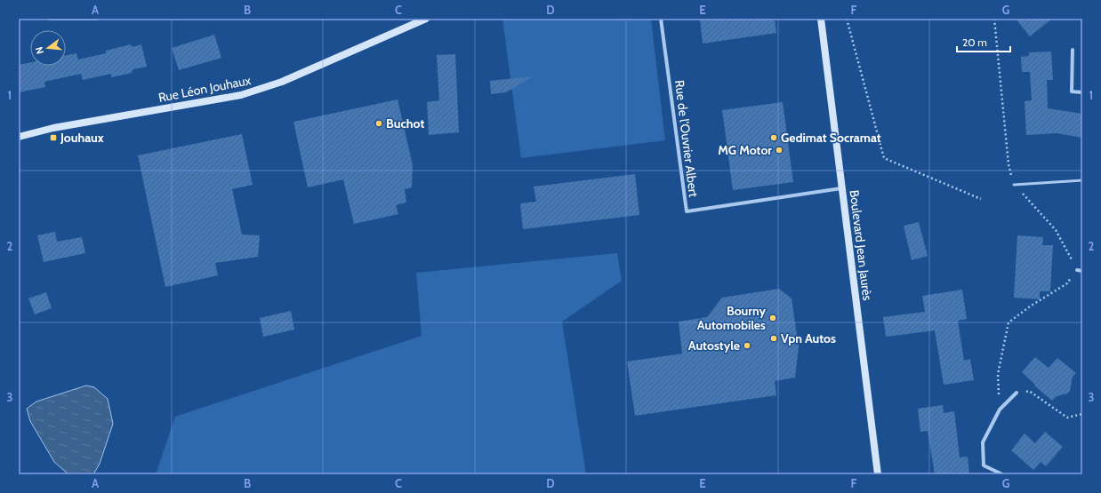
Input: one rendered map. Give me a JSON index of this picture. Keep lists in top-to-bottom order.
{
  "streets": {
    "main road": ["Rue Léon Jouhaux", "Boulevard Jean Jaurès"],
    "street": ["Rue de l'Ouvrier Albert"]
  },
  "crossings": [
    ["Rue de l'Ouvrier Albert", "Boulevard Jean Jaurès"]
  ],
  "places": {
    "other": [
      "Buchot",
      "Gedimat Socramat",
      "MG Motor",
      "Bourny Automobiles",
      "Vpn Autos",
      "Autostyle"
    ],
    "transit": ["Jouhaux"]
  },
  "scale_bar": "20 m",
  "north": "left",
  "grid": {
    "columns": [
      "A",
      "B",
      "C",
      "D",
      "E",
      "F",
      "G"
    ],
    "rows": ["1", "2", "3"]
  }
}
